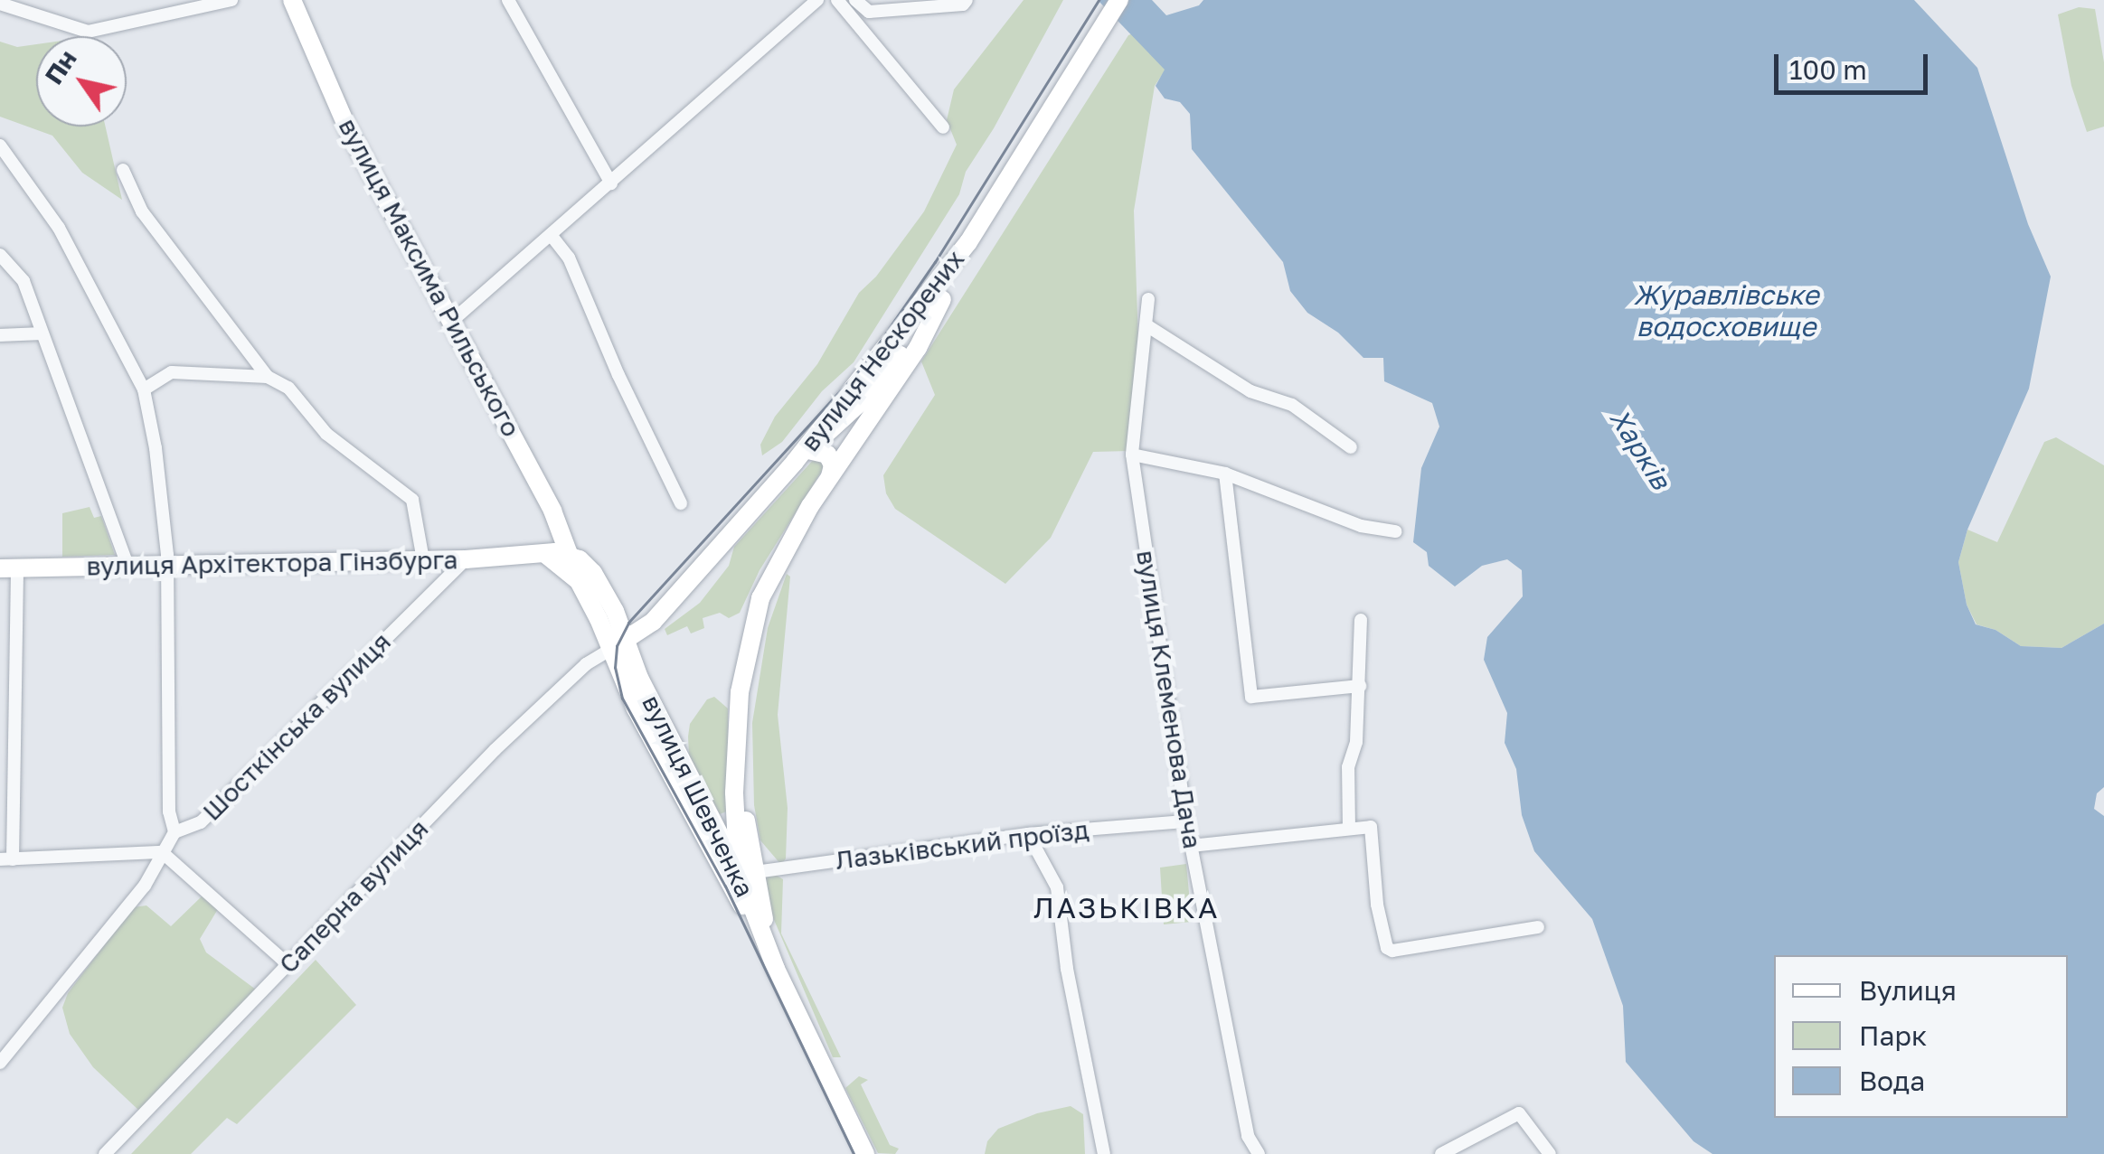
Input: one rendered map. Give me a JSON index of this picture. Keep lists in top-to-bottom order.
{
  "streets": {
    "main road": [
      "вулиця Максима Рильського",
      "вулиця Нескорених",
      "вулиця Архітектора Гінзбурга",
      "вулиця Шевченка"
    ],
    "street": [
      "вулиця Клеменова Дача",
      "Шосткінська вулиця",
      "Лазьківський проїзд",
      "Саперна вулиця"
    ]
  },
  "crossings": [
    ["вулиця Максима Рильського", "вулиця Нескорених"],
    ["вулиця Максима Рильського", "вулиця Архітектора Гінзбурга"],
    ["вулиця Максима Рильського", "вулиця Шевченка"],
    ["вулиця Максима Рильського", "Саперна вулиця"],
    ["вулиця Нескорених", "вулиця Шевченка"],
    ["вулиця Нескорених", "Саперна вулиця"],
    ["вулиця Архітектора Гінзбурга", "Шосткінська вулиця"],
    ["вулиця Клеменова Дача", "Лазьківський проїзд"],
    ["вулиця Шевченка", "Лазьківський проїзд"],
    ["вулиця Шевченка", "Саперна вулиця"]
  ],
  "districts": ["ЛАЗЬКІВКА"],
  "water": ["Журавлівське водосховище", "Харків"],
  "legend": ["Вулиця", "Парк", "Вода"],
  "scale_bar": "100 m",
  "north": "top left"
}
